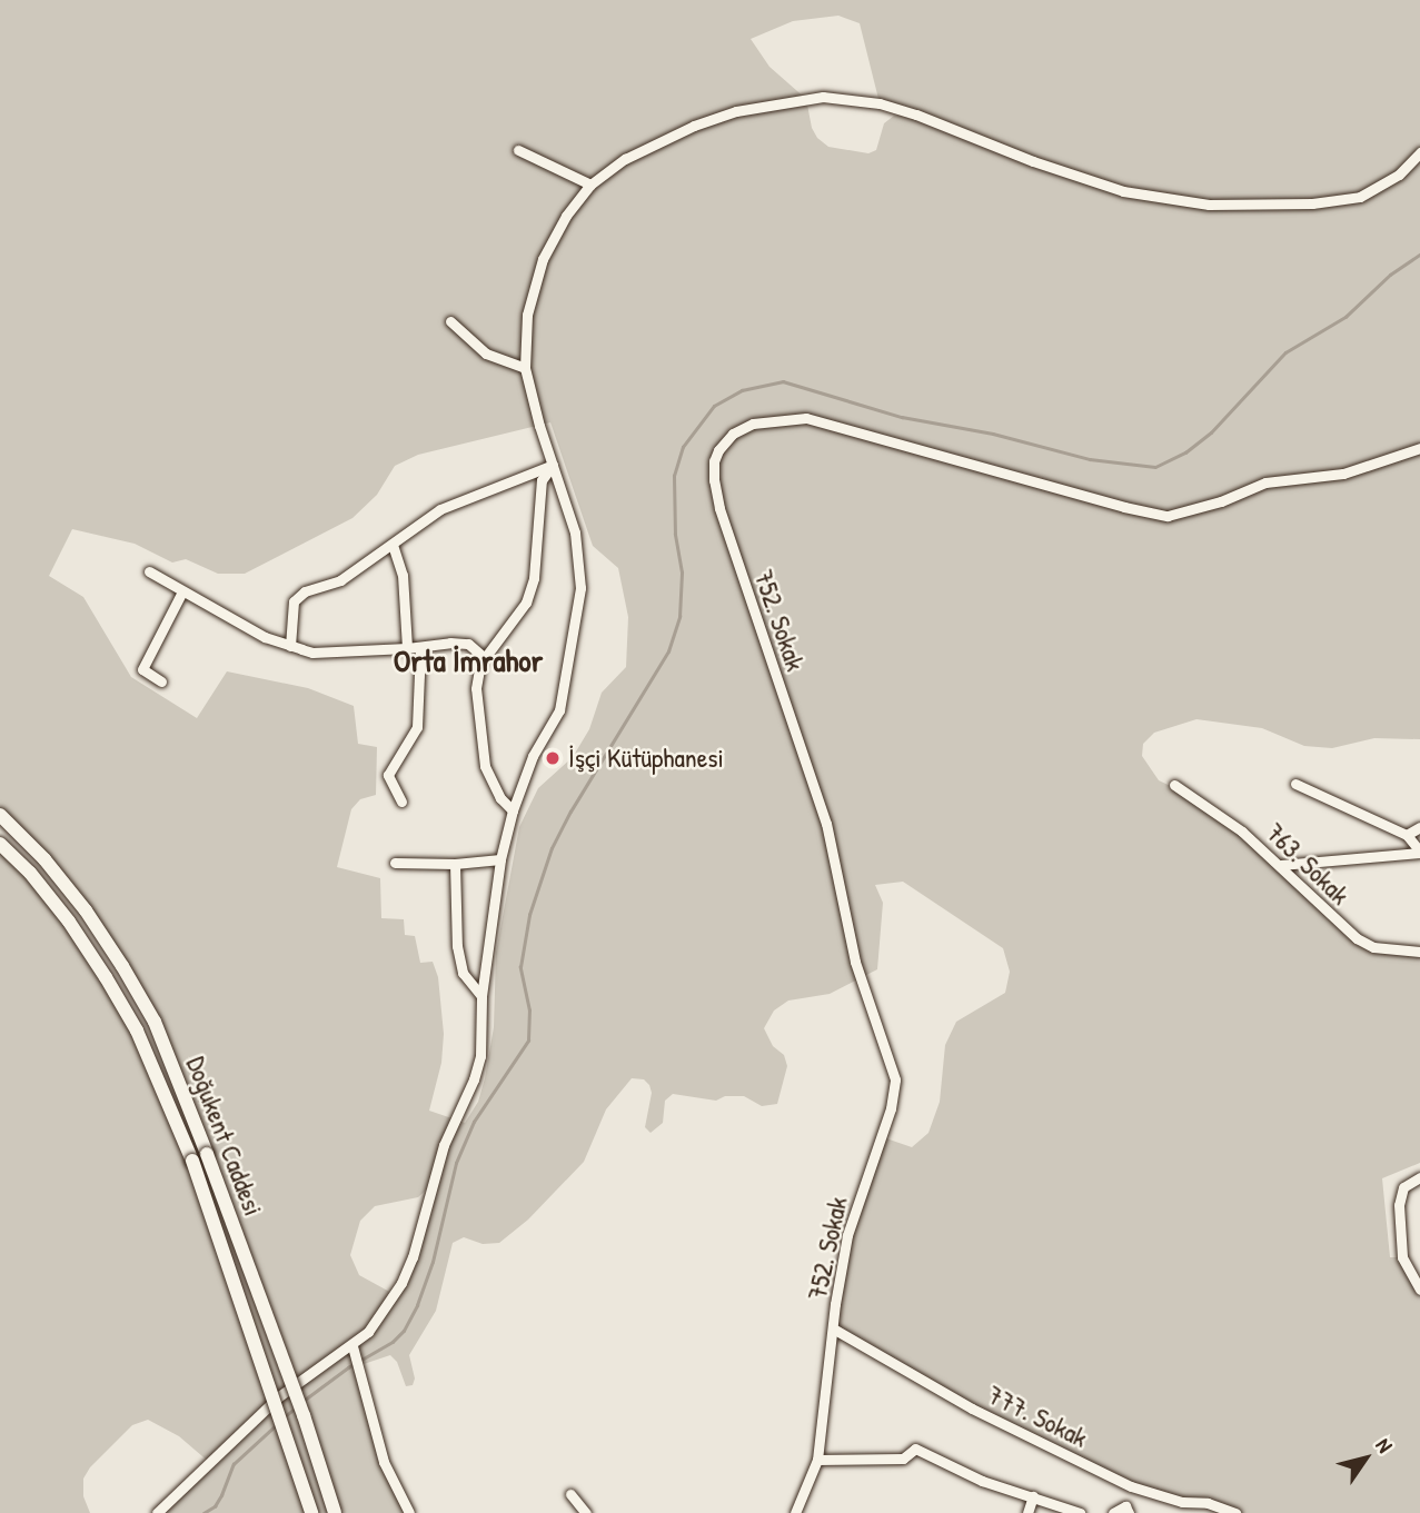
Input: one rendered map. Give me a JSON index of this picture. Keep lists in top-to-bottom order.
{
  "streets": {
    "main road": ["Doğukent Caddesi"],
    "street": ["752. Sokak", "763. Sokak", "777. Sokak"]
  },
  "crossings": [
    ["752. Sokak", "777. Sokak"]
  ],
  "districts": ["Orta İmrahor"],
  "places": ["İşçi Kütüphanesi"],
  "north": "top right"
}
